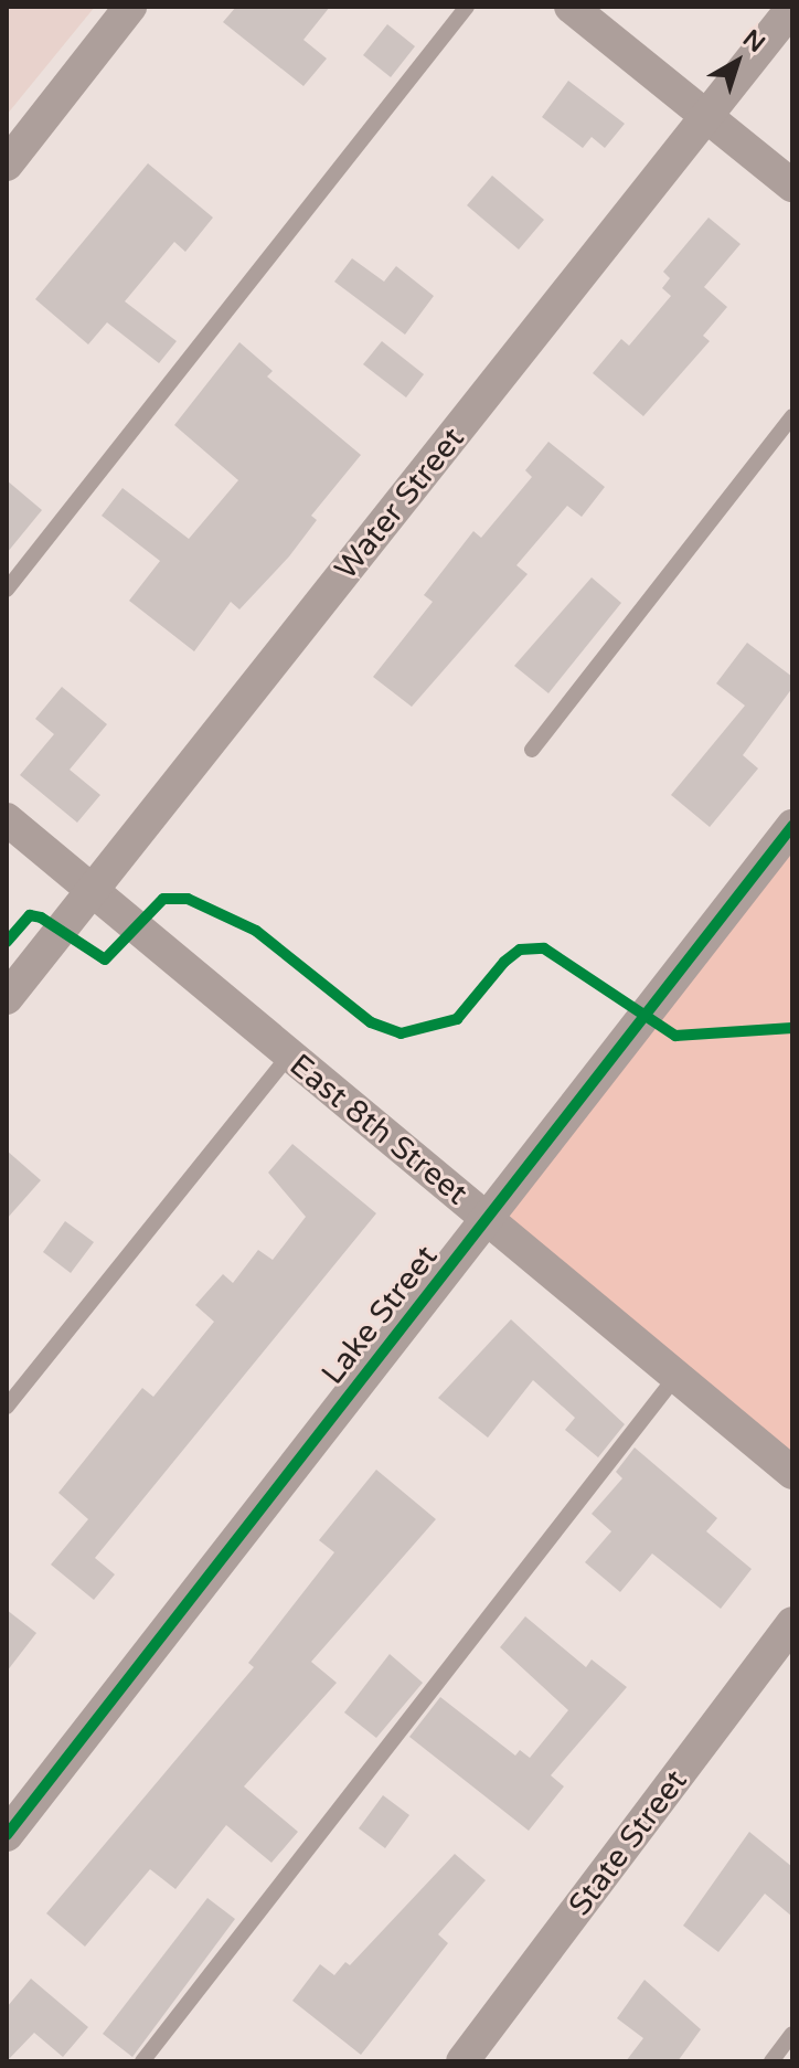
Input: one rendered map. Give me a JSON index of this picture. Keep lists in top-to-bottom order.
{
  "streets": {
    "street": [
      "Water Street",
      "East 8th Street",
      "Lake Street",
      "State Street"
    ]
  },
  "crossings": [
    ["Water Street", "East 8th Street"],
    ["East 8th Street", "Lake Street"]
  ],
  "north": "top right"
}
